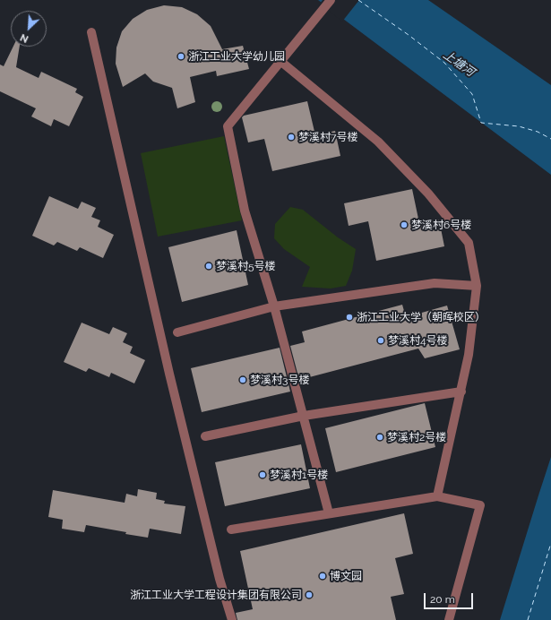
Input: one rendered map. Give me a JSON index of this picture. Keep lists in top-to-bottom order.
{
  "water": ["上塘河"],
  "places": [
    "浙江工业大学幼儿园",
    "梦溪村7号楼",
    "梦溪村6号楼",
    "梦溪村5号楼",
    "浙江工业大学（朝晖校区）",
    "梦溪村4号楼",
    "梦溪村3号楼",
    "梦溪村2号楼",
    "梦溪村1号楼",
    "博文园",
    "浙江工业大学工程设计集团有限公司"
  ],
  "scale_bar": "20 m",
  "north": "bottom left"
}
